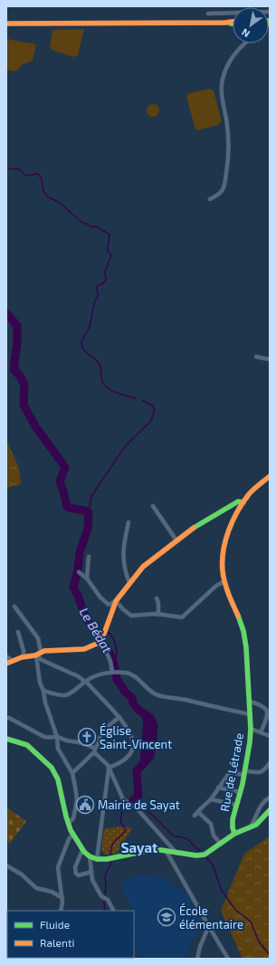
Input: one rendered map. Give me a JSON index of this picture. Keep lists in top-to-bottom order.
{
  "streets": {
    "street": ["Rue de Létrade"]
  },
  "districts": ["Sayat"],
  "water": ["Le Bédat"],
  "places": {
    "church": ["Église Saint-Vincent"],
    "public building": ["Mairie de Sayat"],
    "school or university": ["École élémentaire"]
  },
  "legend": ["Fluide", "Ralenti"],
  "north": "bottom left"
}
